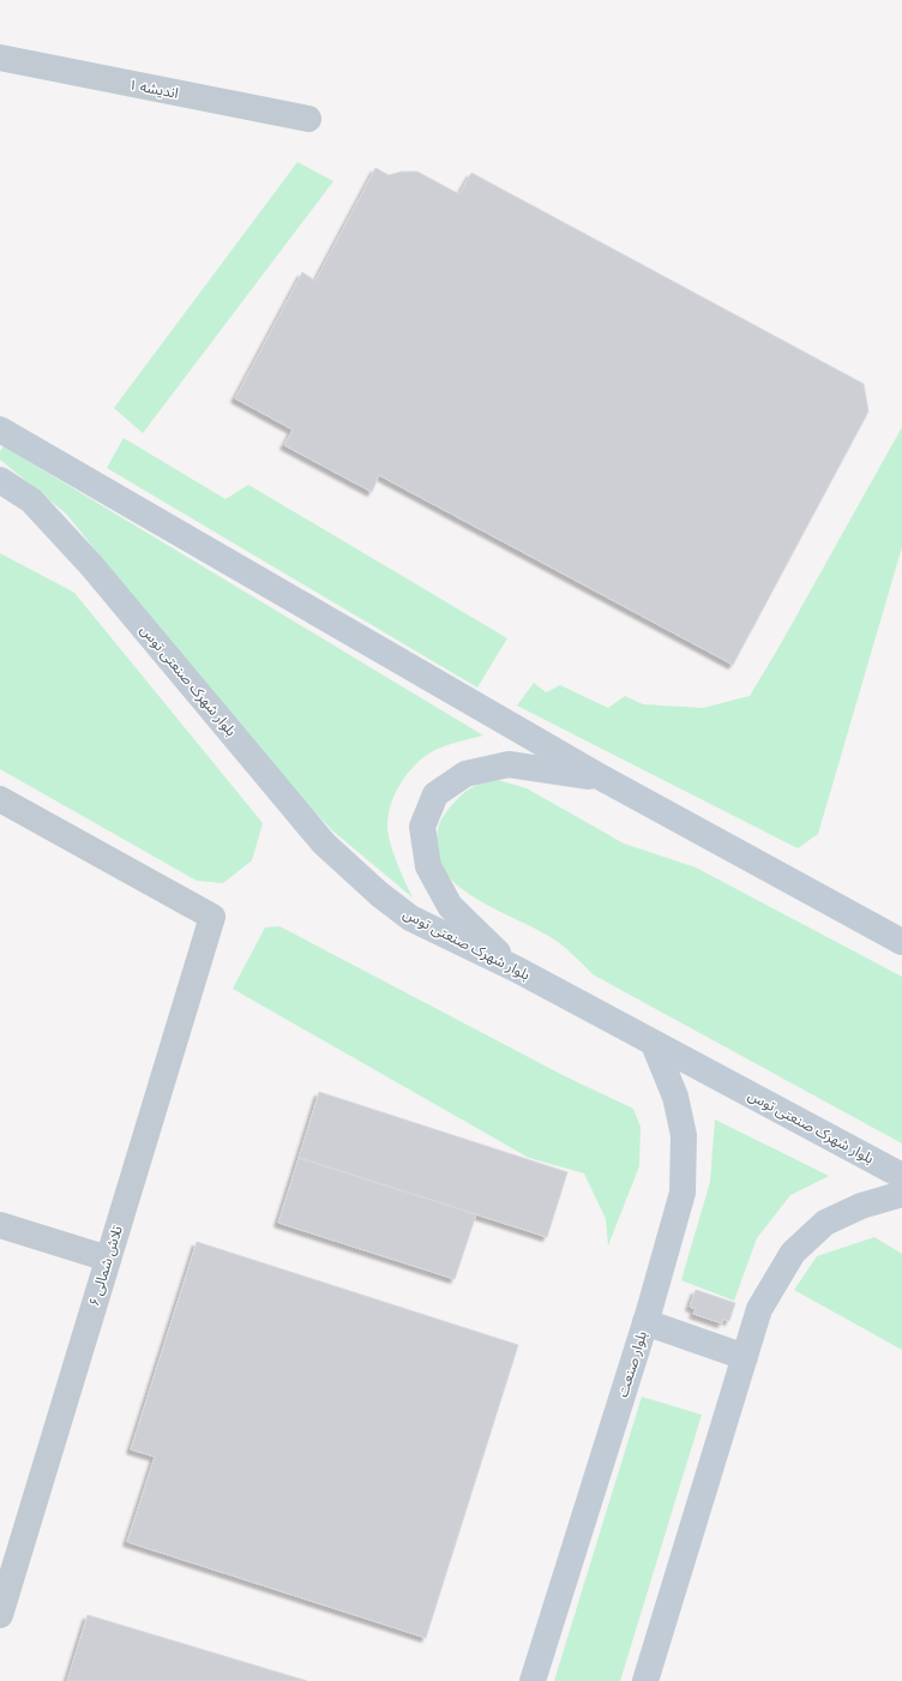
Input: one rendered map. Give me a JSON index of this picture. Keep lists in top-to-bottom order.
{
  "streets": {
    "main road": ["بلوار شهرک صنعتی توس", "بلوار صنعت"],
    "street": ["اندیشه ۱", "تلاش شمالی ۶"]
  },
  "crossings": [
    ["بلوار شهرک صنعتی توس", "بلوار صنعت"]
  ]
}
